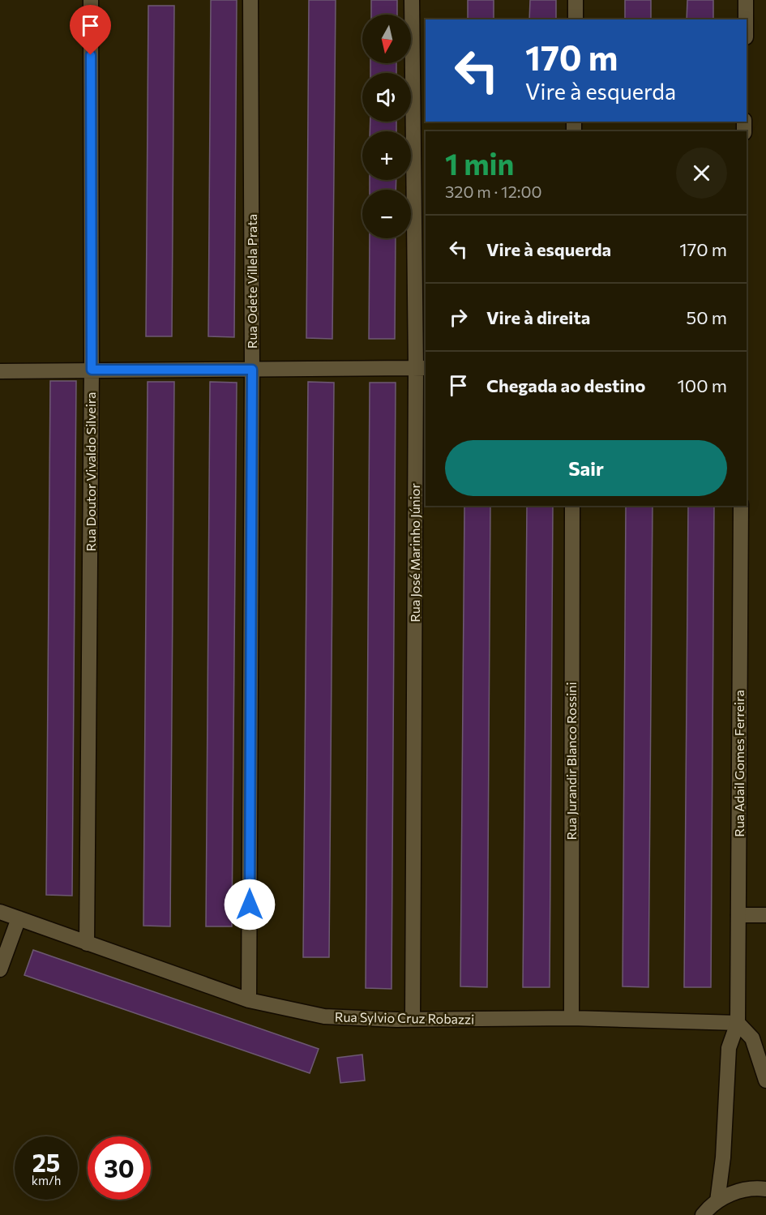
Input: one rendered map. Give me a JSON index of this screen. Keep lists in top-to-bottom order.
{
  "streets": {
    "street": [
      "Rua Odete Villela Prata",
      "Rua Doutor Vivaldo Silveira",
      "Rua José Marinho Júnior",
      "Rua Jurandir Blanco Rossini",
      "Rua Adail Gomes Ferreira",
      "Rua Sylvio Cruz Robazzi"
    ]
  },
  "crossings": [
    ["Rua Odete Villela Prata", "Rua Sylvio Cruz Robazzi"],
    ["Rua Doutor Vivaldo Silveira", "Rua Sylvio Cruz Robazzi"],
    ["Rua José Marinho Júnior", "Rua Sylvio Cruz Robazzi"],
    ["Rua Jurandir Blanco Rossini", "Rua Sylvio Cruz Robazzi"],
    ["Rua Adail Gomes Ferreira", "Rua Sylvio Cruz Robazzi"]
  ],
  "north": "bottom",
  "page": {
    "map_buttons": ["+", "−"],
    "turn": ["170 m", "Vire à esquerda"],
    "heading": ["1 min", "320 m · 12:00"],
    "list": [
      {
        "name": "Vire à esquerda",
        "value": "170 m"
      },
      {
        "name": "Vire à direita",
        "value": "50 m"
      },
      {
        "name": "Chegada ao destino",
        "value": "100 m"
      }
    ],
    "buttons": "Sair",
    "speed": "25 km/h",
    "limit": "30"
  }
}
